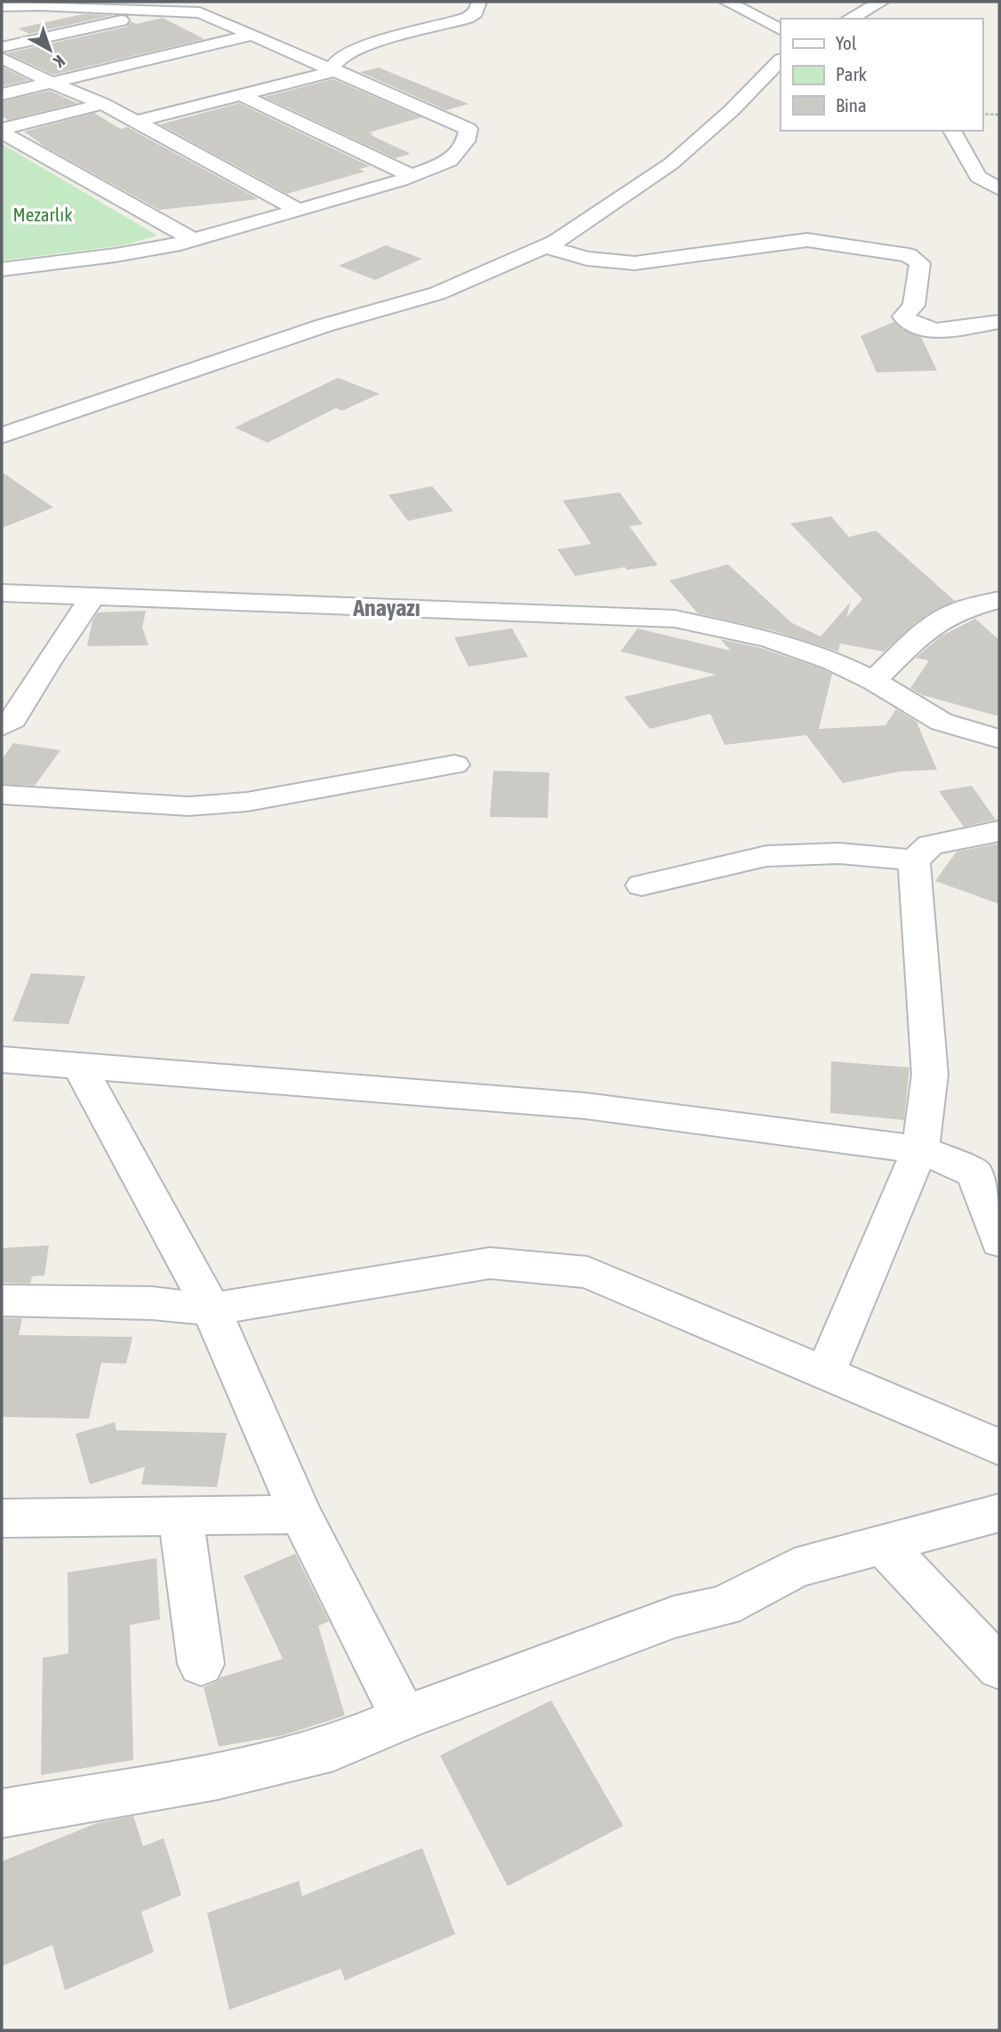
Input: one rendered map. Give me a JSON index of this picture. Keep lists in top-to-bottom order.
{
  "districts": ["Anayazı"],
  "parks": ["Mezarlık"],
  "legend": ["Yol", "Park", "Bina"],
  "north": "bottom right"
}
